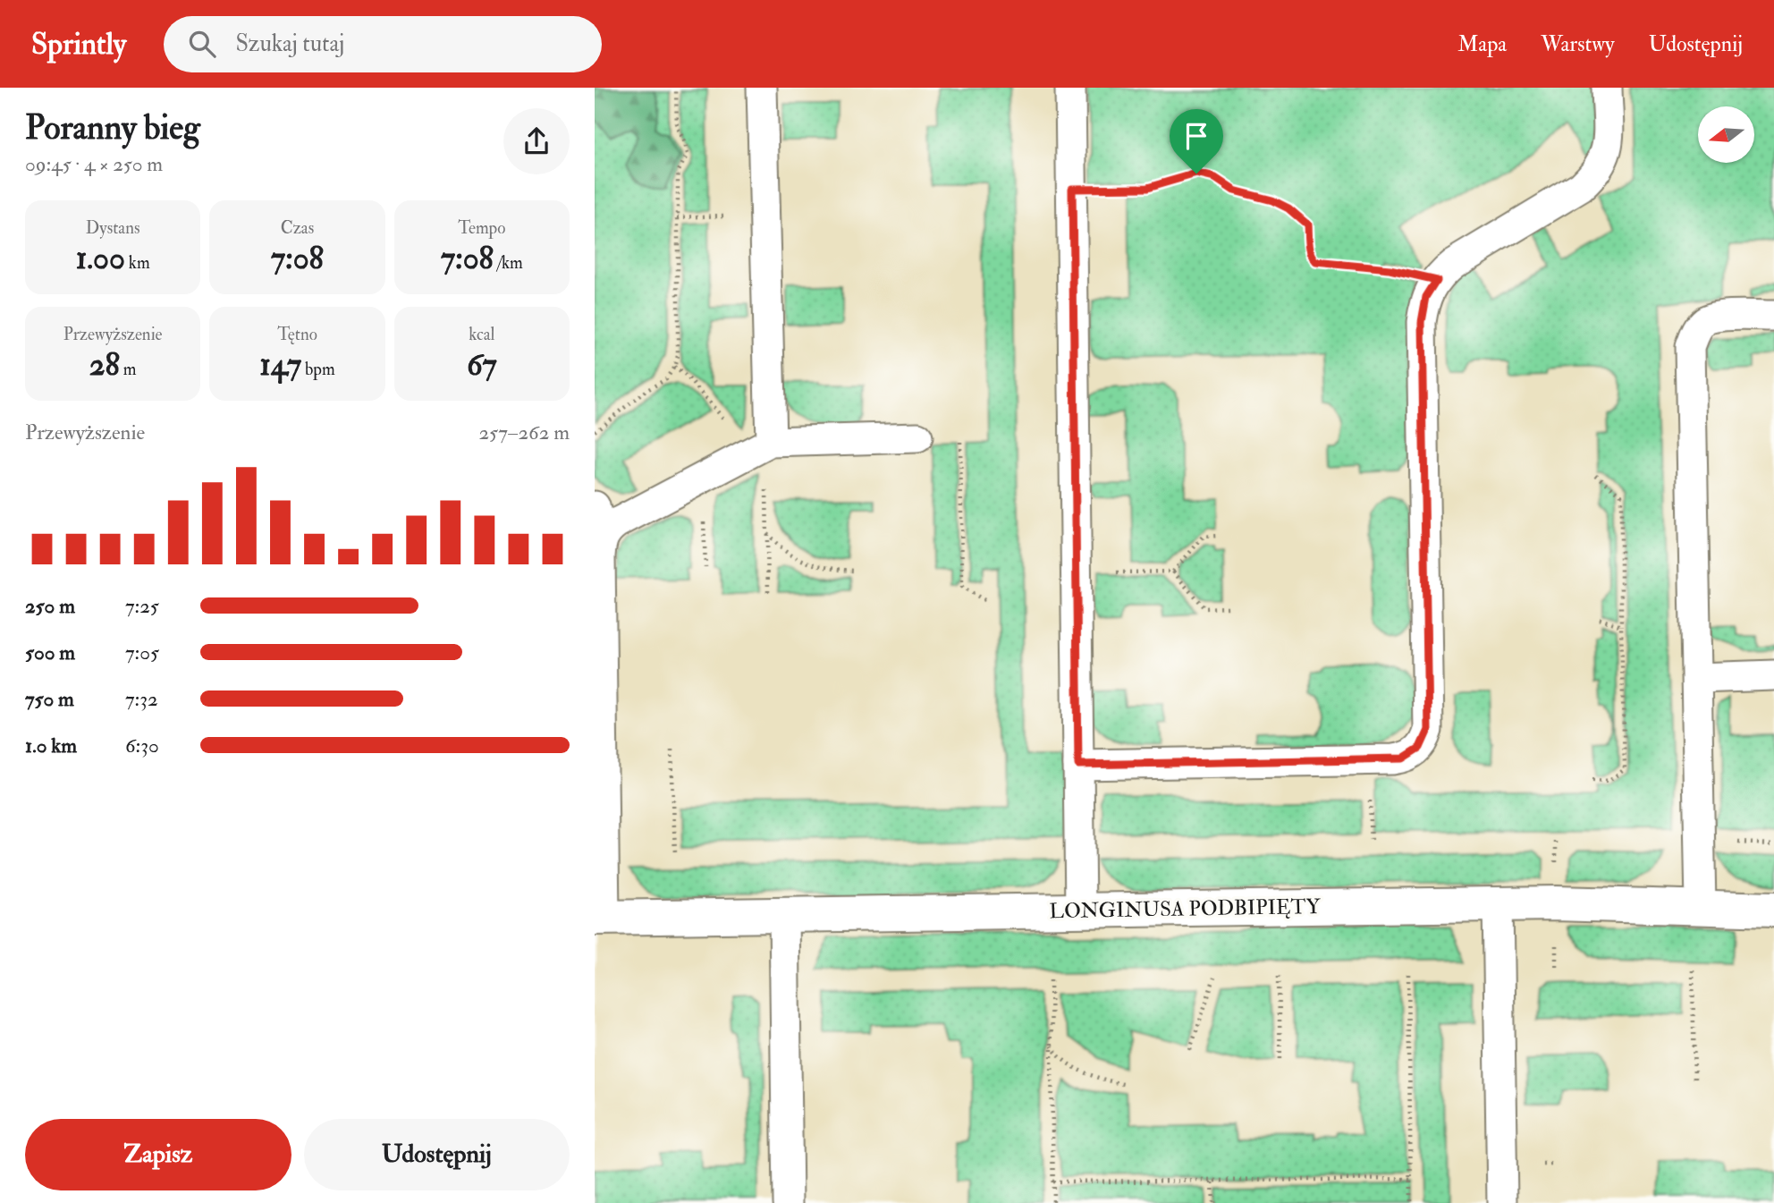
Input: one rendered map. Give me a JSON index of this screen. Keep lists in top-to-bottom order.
{
  "streets": {
    "street": ["LONGINUSA PODBIPIĘTY"]
  },
  "north": "left",
  "page": {
    "header": "Sprintly",
    "search": "Szukaj tutaj",
    "nav": ["Mapa", "Warstwy", "Udostępnij"],
    "heading": ["Poranny bieg", "09:45 · 4 × 250 m"],
    "stats": [
      ["Dystans", "1.00 km"],
      ["Czas", "7:08"],
      ["Tempo", "7:08 /km"],
      ["Przewyższenie", "28 m"],
      ["Tętno", "147 bpm"],
      ["kcal", "67"]
    ],
    "chart": ["Przewyższenie", "257–262 m"],
    "list": [
      {
        "name": "250 m",
        "note": "7:25"
      },
      {
        "name": "500 m",
        "note": "7:05"
      },
      {
        "name": "750 m",
        "note": "7:32"
      },
      {
        "name": "1.0 km",
        "note": "6:30"
      }
    ],
    "buttons": ["Zapisz", "Udostępnij"]
  }
}
